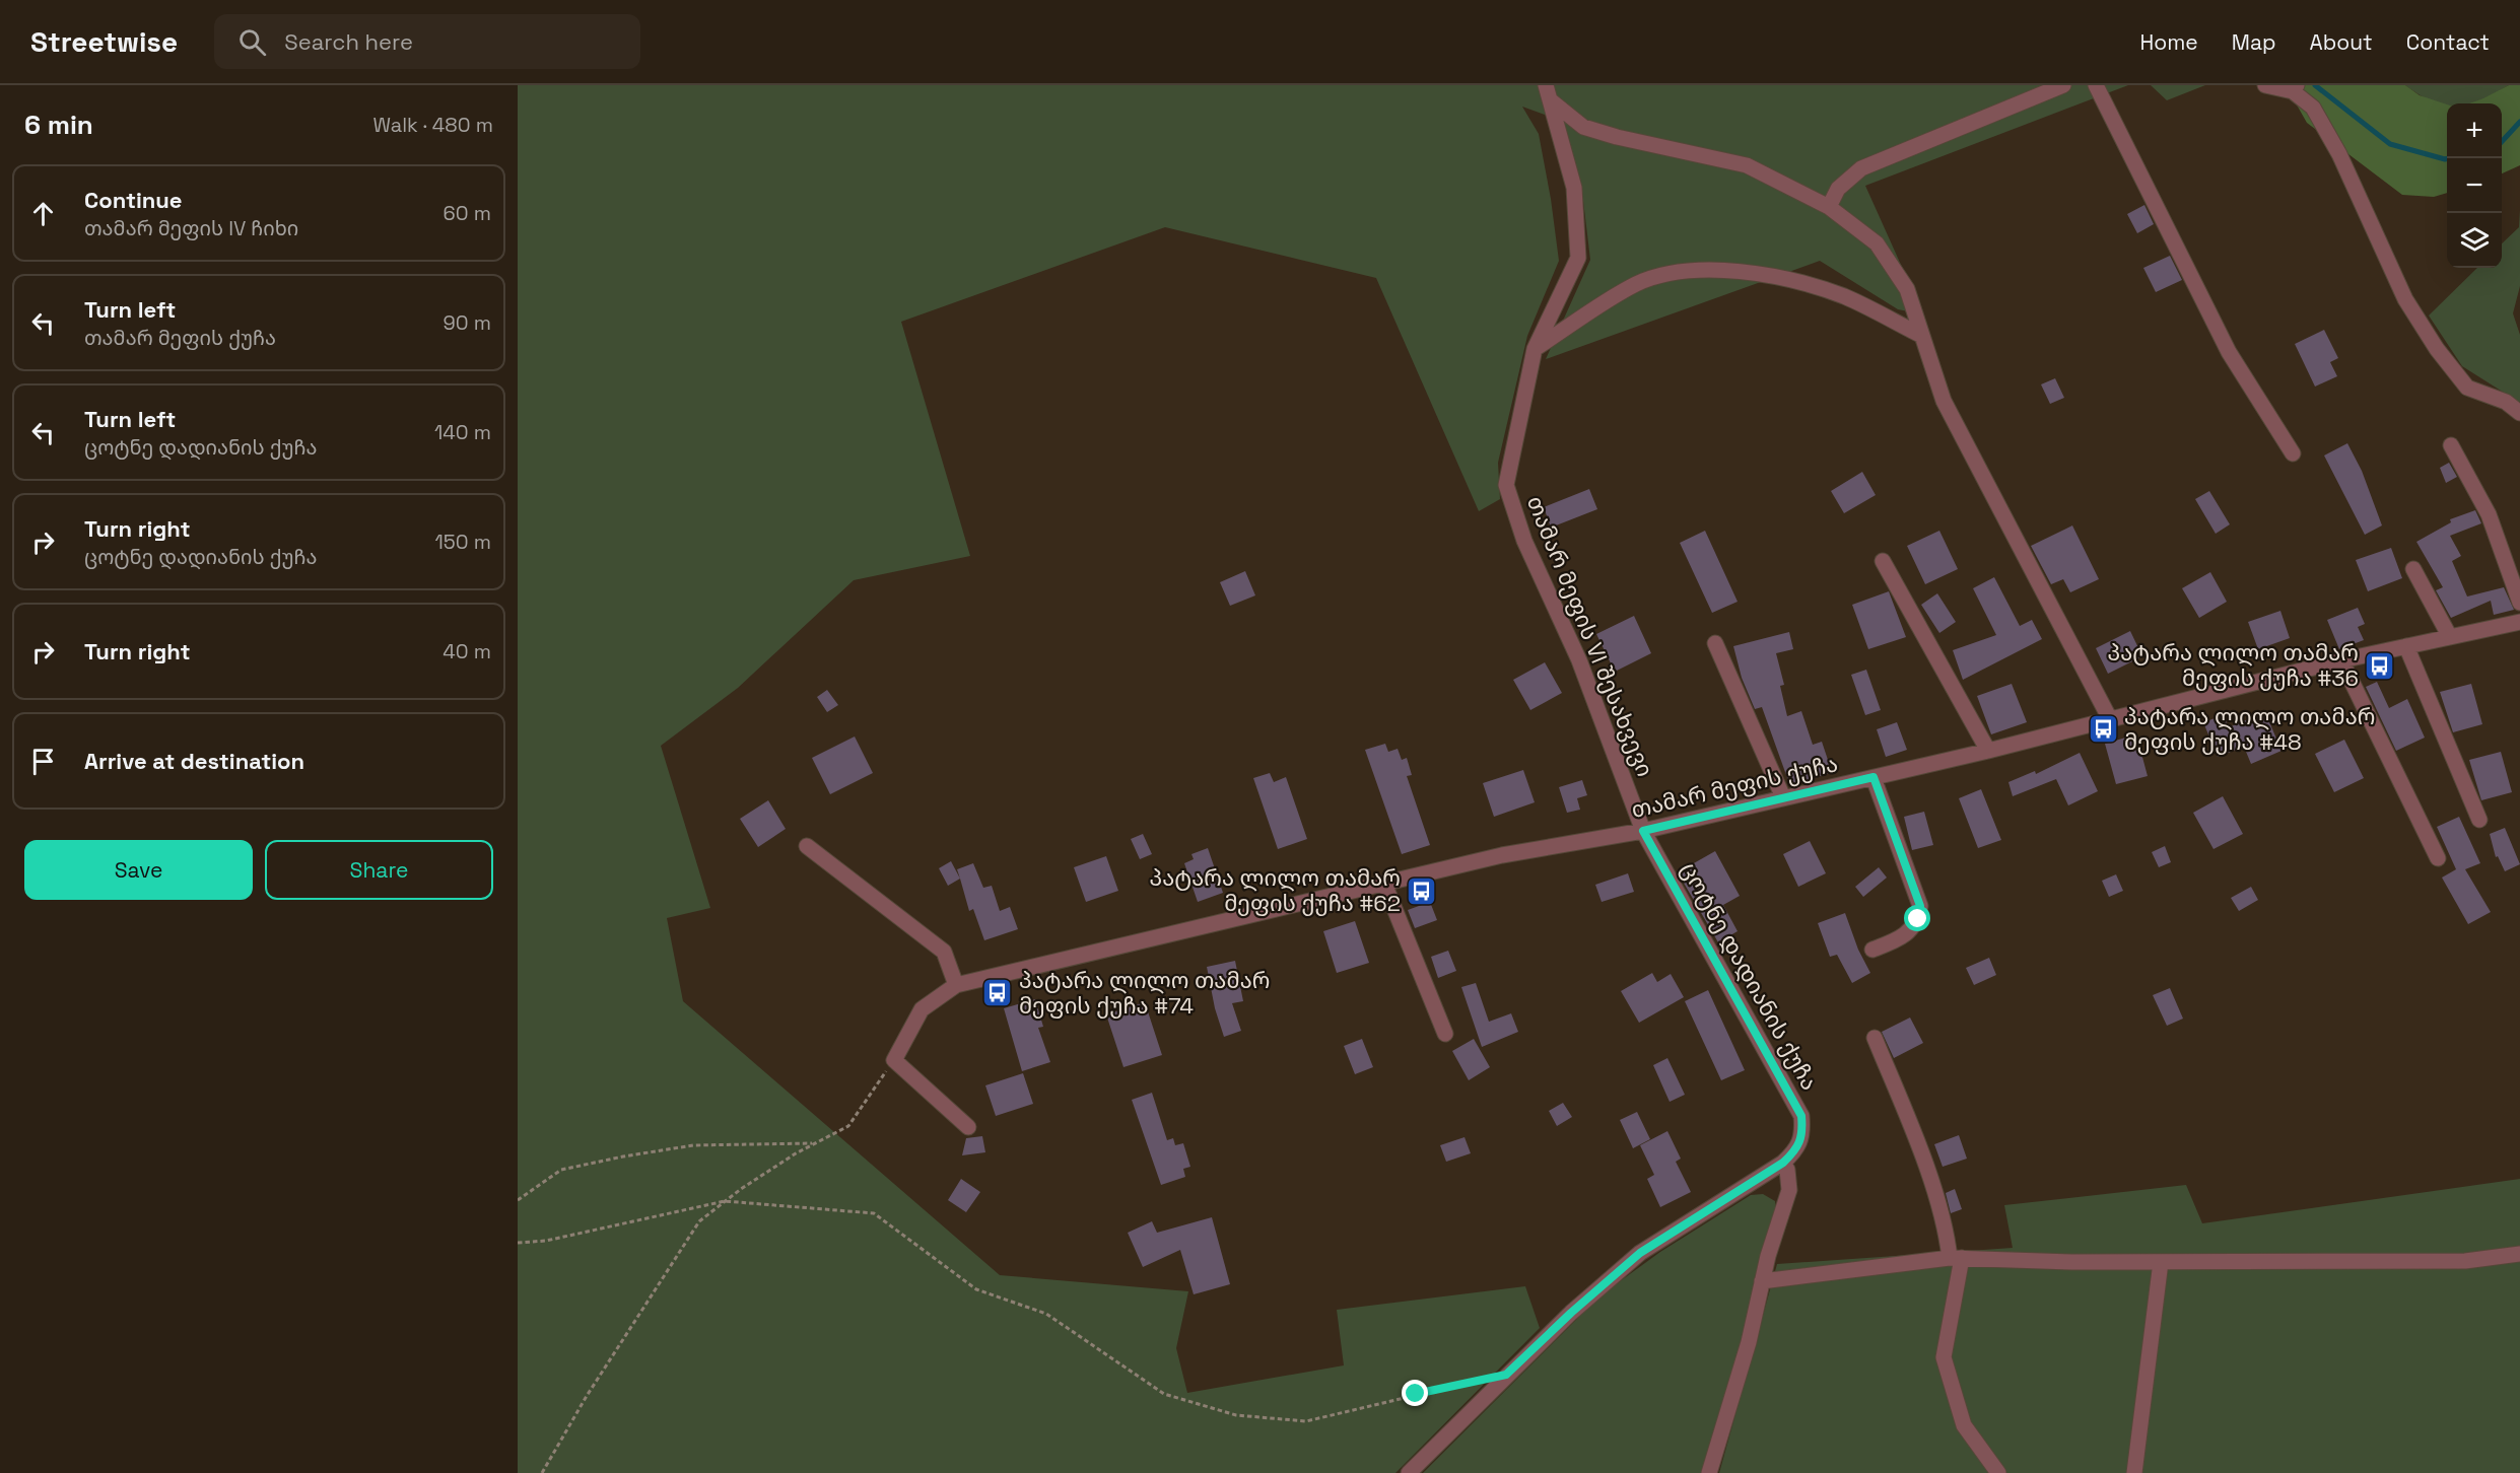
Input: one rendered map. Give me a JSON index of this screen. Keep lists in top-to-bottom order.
{
  "streets": {
    "street": ["თამარ მეფის VI შესახვევი", "თამარ მეფის ქუჩა", "ცოტნე დადიანის ქუჩა"]
  },
  "crossings": [
    ["თამარ მეფის VI შესახვევი", "თამარ მეფის ქუჩა"],
    ["თამარ მეფის VI შესახვევი", "ცოტნე დადიანის ქუჩა"],
    ["თამარ მეფის ქუჩა", "ცოტნე დადიანის ქუჩა"]
  ],
  "places": {
    "bus stop": [
      "პატარა ლილო თამარ მეფის ქუჩა #36",
      "პატარა ლილო თამარ მეფის ქუჩა #48",
      "პატარა ლილო თამარ მეფის ქუჩა #62",
      "პატარა ლილო თამარ მეფის ქუჩა #74"
    ]
  },
  "page": {
    "header": "Streetwise",
    "search": "Search here",
    "nav": [
      "Home",
      "Map",
      "About",
      "Contact"
    ],
    "heading": ["6 min", "Walk · 480 m"],
    "map_buttons": ["+", "−"],
    "list": [
      ["Continue", "თამარ მეფის IV ჩიხი", "60 m"],
      ["Turn left", "თამარ მეფის ქუჩა", "90 m"],
      ["Turn left", "ცოტნე დადიანის ქუჩა", "140 m"],
      ["Turn right", "ცოტნე დადიანის ქუჩა", "150 m"],
      ["Turn right", "40 m"],
      "Arrive at destination"
    ],
    "buttons": ["Save", "Share"]
  }
}
